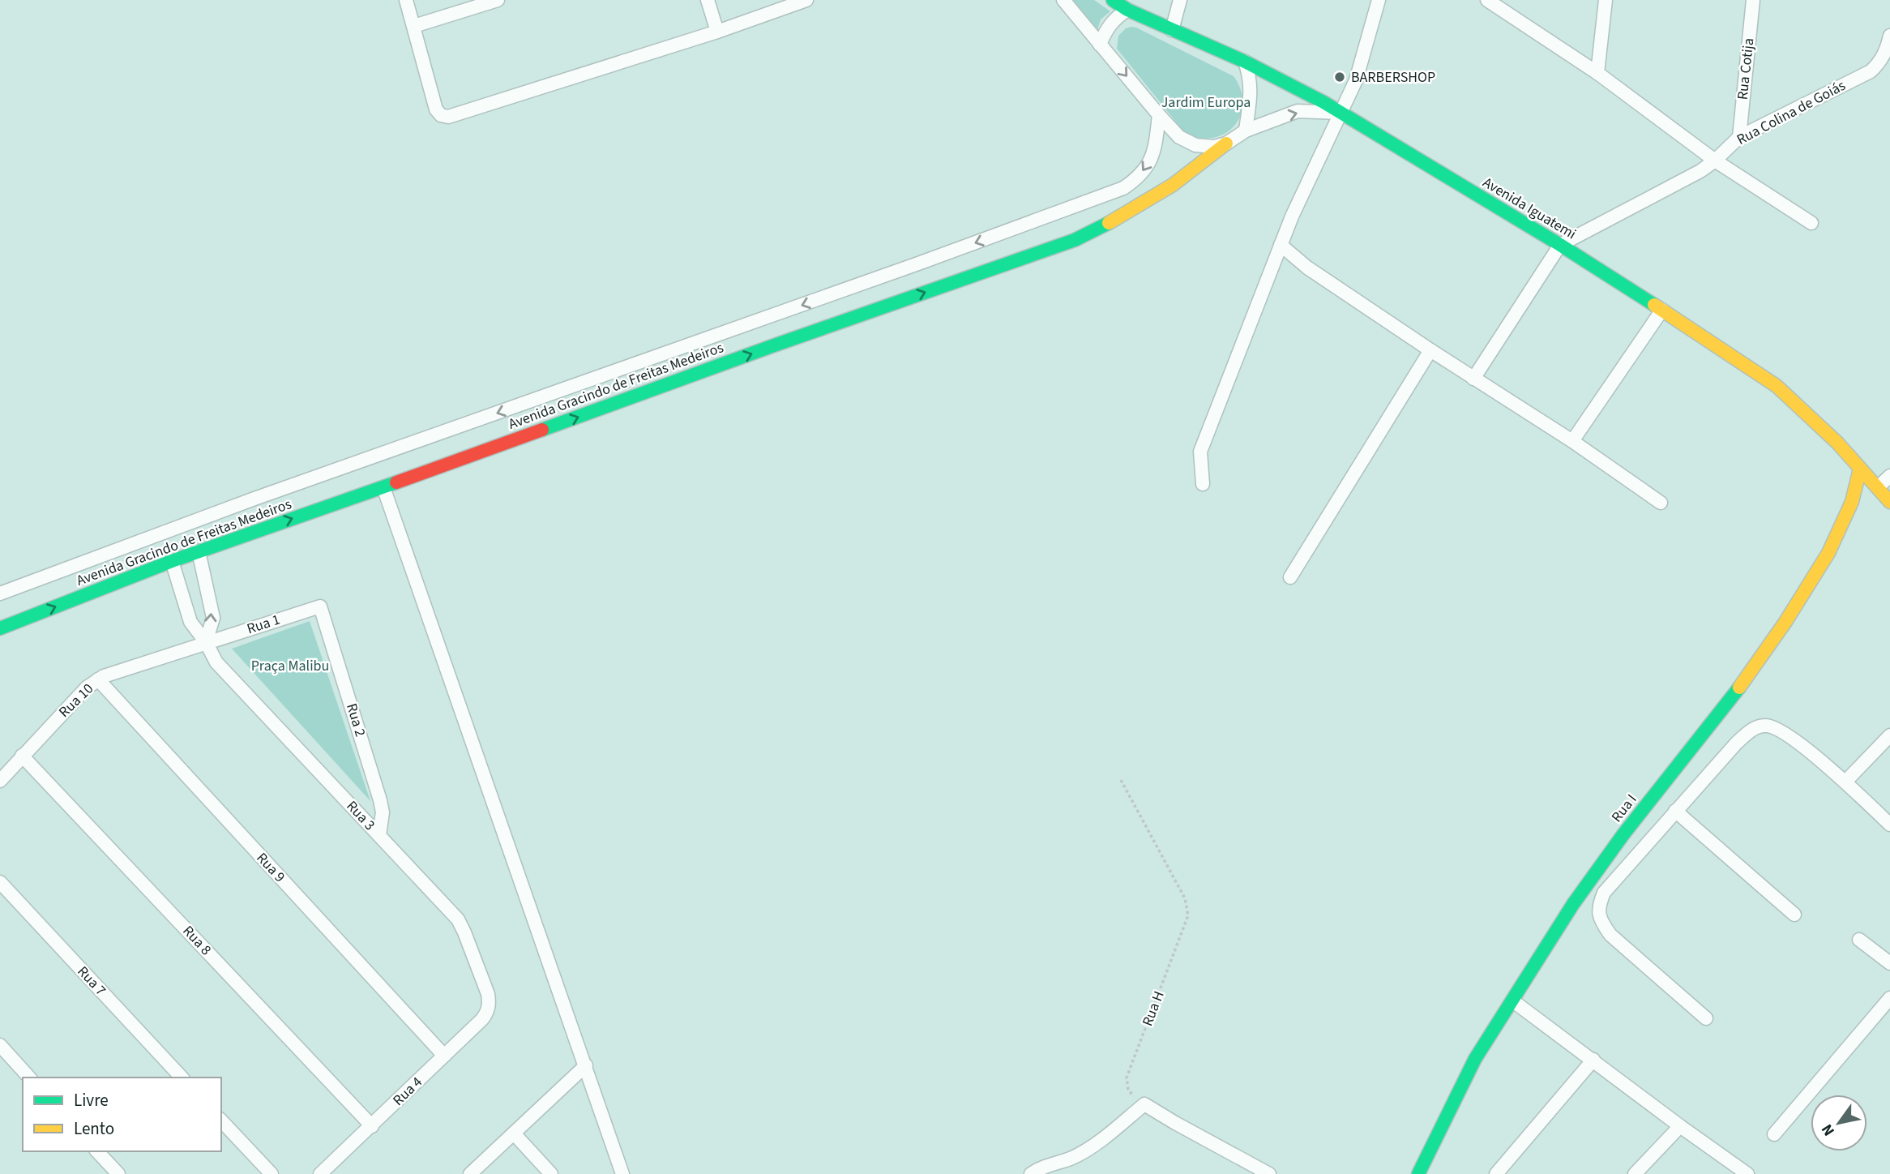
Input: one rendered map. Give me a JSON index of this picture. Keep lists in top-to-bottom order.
{
  "streets": {
    "street": [
      "Rua Cotija",
      "Rua Colina de Goiás",
      "Avenida Iguatemi",
      "Avenida Gracindo de Freitas Medeiros",
      "Rua 1",
      "Rua 10",
      "Rua 2",
      "Rua I",
      "Rua 3",
      "Rua 9",
      "Rua 8",
      "Rua 7",
      "Rua 4"
    ],
    "path": ["Rua H"]
  },
  "crossings": [
    ["Rua Cotija", "Rua Colina de Goiás"],
    ["Rua Colina de Goiás", "Avenida Iguatemi"],
    ["Avenida Iguatemi", "Rua I"],
    ["Avenida Gracindo de Freitas Medeiros", "Rua 3"],
    ["Rua 1", "Rua 10"],
    ["Rua 1", "Rua 2"],
    ["Rua 1", "Rua 3"],
    ["Rua 10", "Rua 3"],
    ["Rua 10", "Rua 9"],
    ["Rua 10", "Rua 8"],
    ["Rua 2", "Rua 3"],
    ["Rua 3", "Rua 4"],
    ["Rua 9", "Rua 4"],
    ["Rua 8", "Rua 4"]
  ],
  "parks": ["Jardim Europa", "Praça Malibu"],
  "places": ["BARBERSHOP"],
  "legend": ["Livre", "Lento"],
  "north": "bottom left"
}
